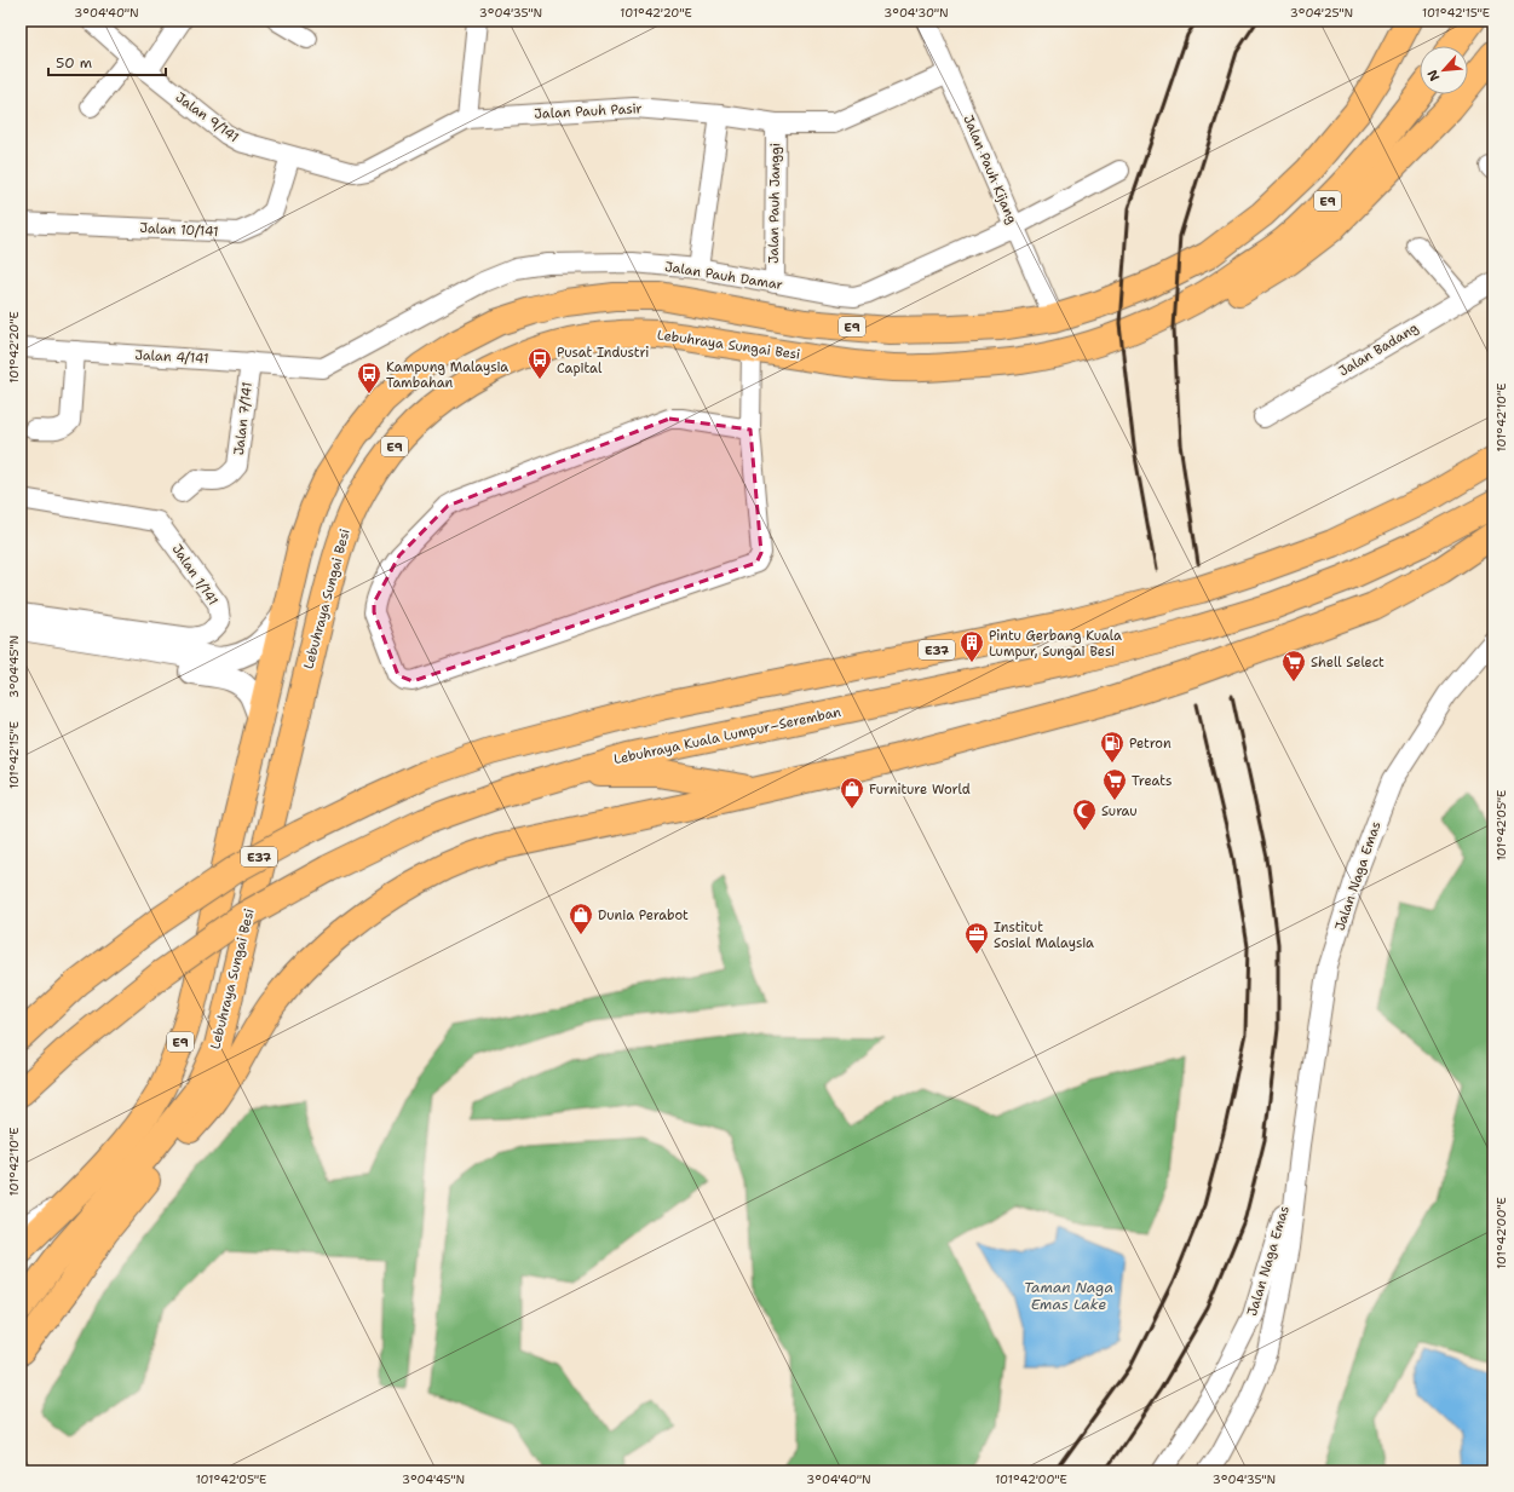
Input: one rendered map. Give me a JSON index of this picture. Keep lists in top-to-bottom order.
{
  "streets": {
    "highway": [
      "E9",
      "Lebuhraya Sungai Besi",
      "E37",
      "Lebuhraya Kuala Lumpur–Seremban"
    ],
    "street": [
      "Jalan Pauh Pasir",
      "Jalan 9/141",
      "Jalan Pauh Kijang",
      "Jalan Pauh Janggi",
      "Jalan 10/141",
      "Jalan Pauh Damar",
      "Jalan Badang",
      "Jalan 4/141",
      "Jalan 7/141",
      "Jalan 1/141",
      "Jalan Naga Emas"
    ]
  },
  "crossings": [
    ["Jalan Pauh Pasir", "Jalan 9/141"],
    ["Jalan Pauh Pasir", "Jalan Pauh Kijang"],
    ["Jalan Pauh Pasir", "Jalan Pauh Janggi"],
    ["Jalan Pauh Pasir", "Jalan 10/141"],
    ["Jalan 9/141", "Jalan 10/141"],
    ["Jalan Pauh Kijang", "E9"],
    ["Jalan Pauh Kijang", "Jalan Pauh Damar"],
    ["Jalan Pauh Janggi", "Jalan Pauh Damar"],
    ["Jalan Pauh Damar", "Jalan 4/141"],
    ["Jalan 4/141", "Jalan 7/141"]
  ],
  "water": ["Taman Naga Emas Lake"],
  "places": {
    "bus stop": ["Pusat Industri Capital", "Kampung Malaysia Tambahan"],
    "building": ["Pintu Gerbang Kuala Lumpur, Sungai Besi"],
    "supermarket": ["Shell Select", "Treats"],
    "fuel station": ["Petron"],
    "shop": ["Furniture World", "Dunia Perabot"],
    "mosque": ["Surau"],
    "office": ["Institut Sosial Malaysia"]
  },
  "scale_bar": "50 m",
  "north": "bottom left",
  "coordinates": [
    "3°04'40\"N",
    "3°04'35\"N",
    "101°42'20\"E",
    "3°04'30\"N",
    "3°04'25\"N",
    "101°42'15\"E",
    "101°42'10\"E",
    "3°04'45\"N",
    "101°42'05\"E",
    "101°42'00\"E"
  ]
}
